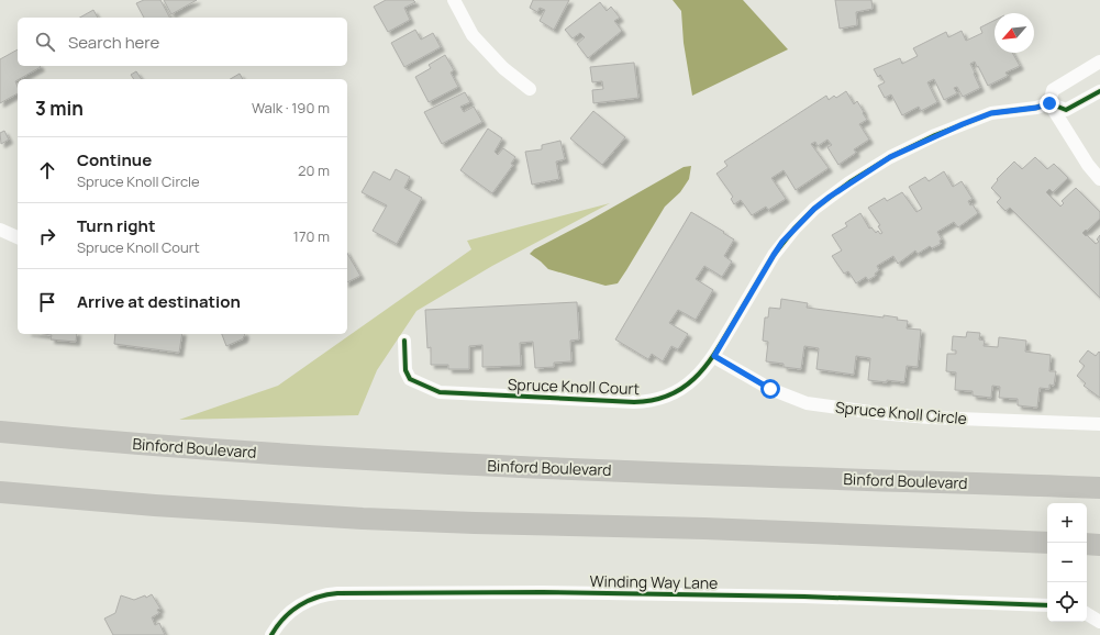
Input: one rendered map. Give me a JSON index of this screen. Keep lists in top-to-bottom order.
{
  "streets": {
    "main road": ["Binford Boulevard"],
    "street": ["Spruce Knoll Court", "Spruce Knoll Circle", "Winding Way Lane"]
  },
  "crossings": [
    ["Spruce Knoll Court", "Spruce Knoll Circle"]
  ],
  "north": "bottom left",
  "page": {
    "search": "Search here",
    "heading": ["3 min", "Walk · 190 m"],
    "list": [
      ["Continue", "Spruce Knoll Circle", "20 m"],
      ["Turn right", "Spruce Knoll Court", "170 m"],
      "Arrive at destination"
    ],
    "map_buttons": ["+", "−"]
  }
}
